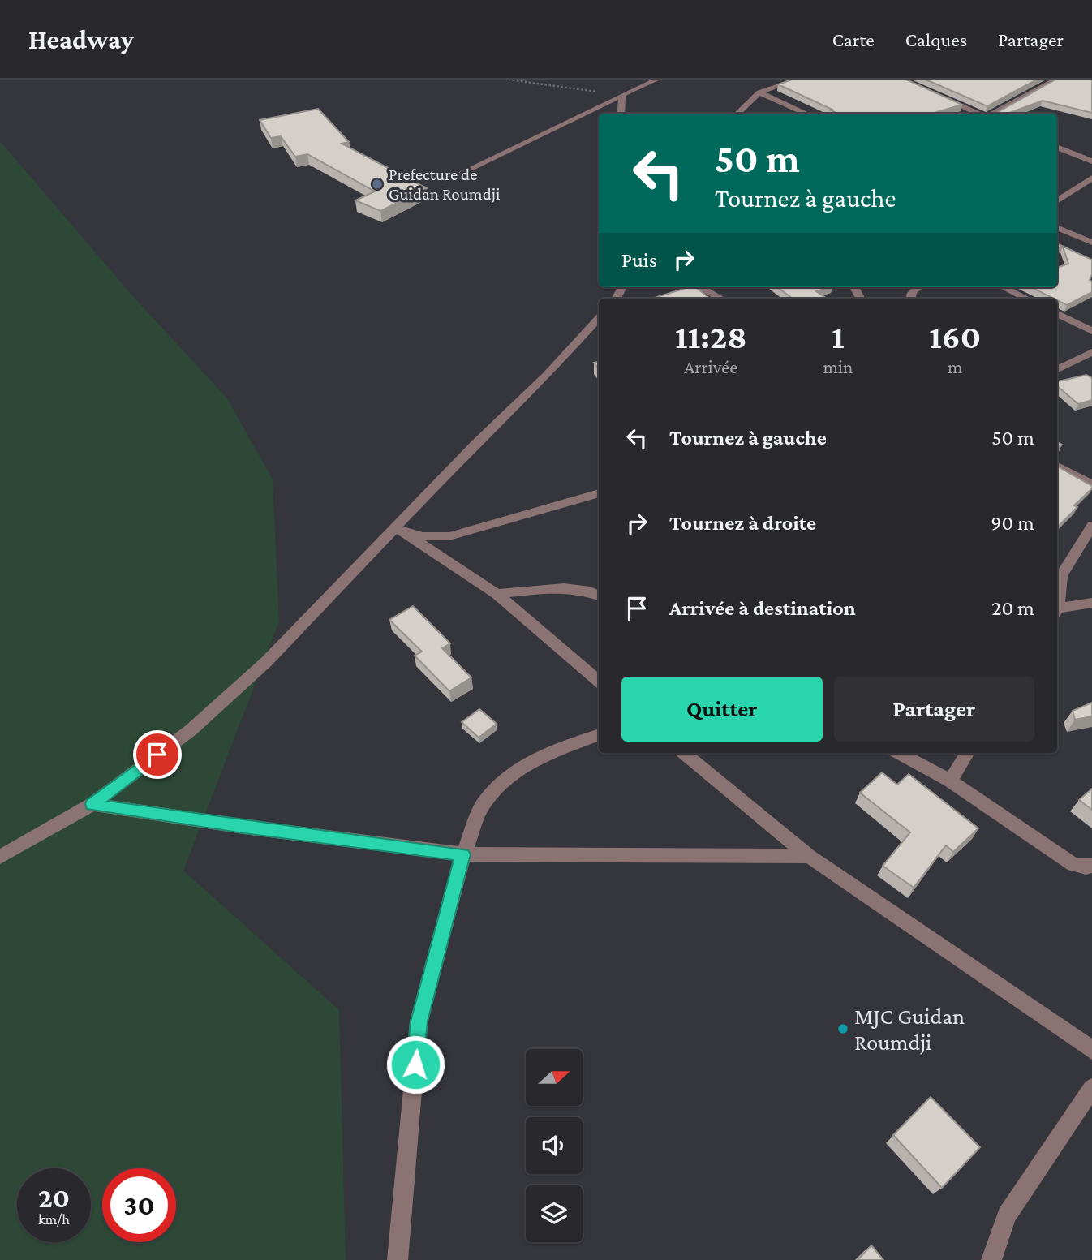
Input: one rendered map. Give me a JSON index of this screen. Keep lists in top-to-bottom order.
{
  "places": ["Prefecture de Guidan Roumdji", "MJC Guidan Roumdji"],
  "north": "right",
  "page": {
    "header": "Headway",
    "nav": ["Carte", "Calques", "Partager"],
    "turn": ["50 m", "Tournez à gauche"],
    "then": "Puis",
    "eta": [
      "11:28",
      "Arrivée",
      "1",
      "min",
      "160",
      "m"
    ],
    "list": [
      {
        "name": "Tournez à gauche",
        "value": "50 m"
      },
      {
        "name": "Tournez à droite",
        "value": "90 m"
      },
      {
        "name": "Arrivée à destination",
        "value": "20 m"
      }
    ],
    "buttons": ["Quitter", "Partager"],
    "speed": "20 km/h",
    "limit": "30"
  }
}
